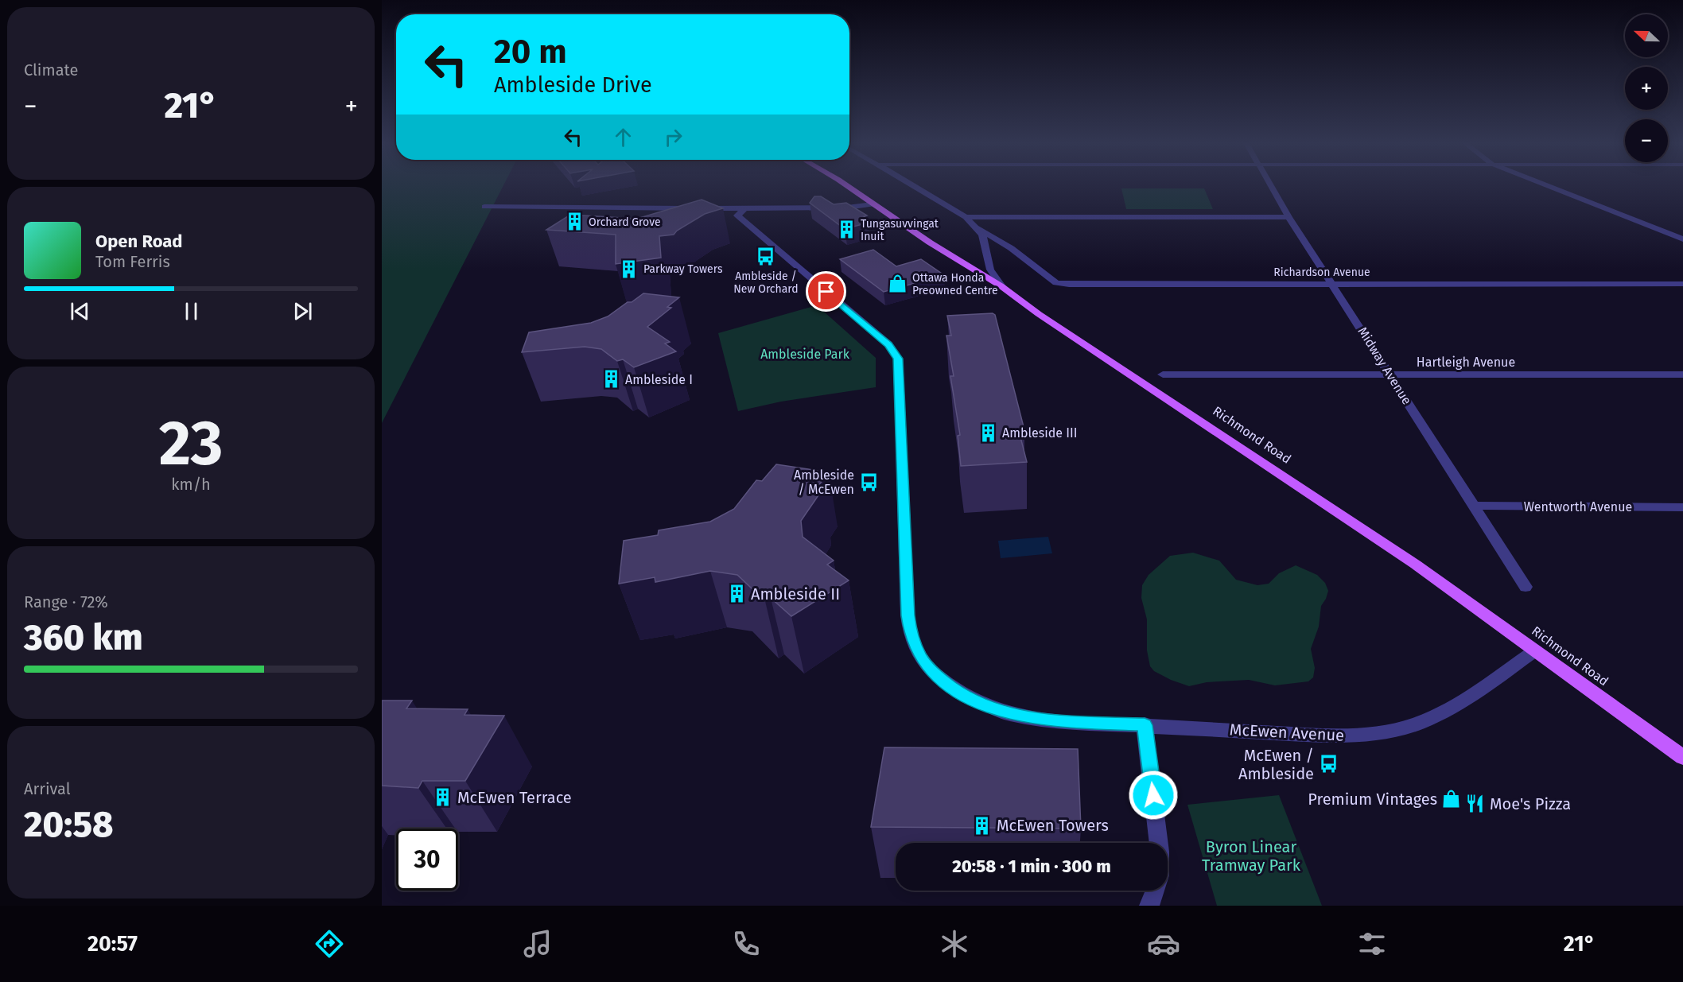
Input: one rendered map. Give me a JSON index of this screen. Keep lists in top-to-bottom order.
{
  "streets": {
    "main road": ["Richmond Road"],
    "street": [
      "Richardson Avenue",
      "Hartleigh Avenue",
      "Midway Avenue",
      "Wentworth Avenue",
      "McEwen Avenue"
    ]
  },
  "crossings": [
    ["Richardson Avenue", "Midway Avenue"],
    ["Hartleigh Avenue", "Midway Avenue"],
    ["Midway Avenue", "Wentworth Avenue"],
    ["Richmond Road", "McEwen Avenue"]
  ],
  "parks": ["Ambleside Park", "Byron Linear Tramway Park"],
  "places": {
    "building": [
      "Orchard Grove",
      "Tungasuvvingat Inuit",
      "Parkway Towers",
      "Ambleside I",
      "Ambleside III",
      "Ambleside II",
      "McEwen Terrace",
      "McEwen Towers"
    ],
    "bus stop": ["Ambleside / New Orchard", "Ambleside / McEwen", "McEwen / Ambleside"],
    "shop": ["Ottawa Honda Preowned Centre", "Premium Vintages"],
    "restaurant": ["Moe's Pizza"]
  },
  "north": "left",
  "page": {
    "tile": [
      "Climate",
      ["23", "km/h"],
      ["Range · 72%", "360 km"],
      ["Arrival", "20:58"]
    ],
    "map_buttons": ["+", "−"],
    "turn": ["20 m", "Ambleside Drive"],
    "heat": ["−", "21°", "+"],
    "song": ["Open Road", "Tom Ferris"],
    "limit": "30",
    "trip": "20:58 · 1 min · 300 m",
    "tabs": ["20:57", "21°"]
  }
}
